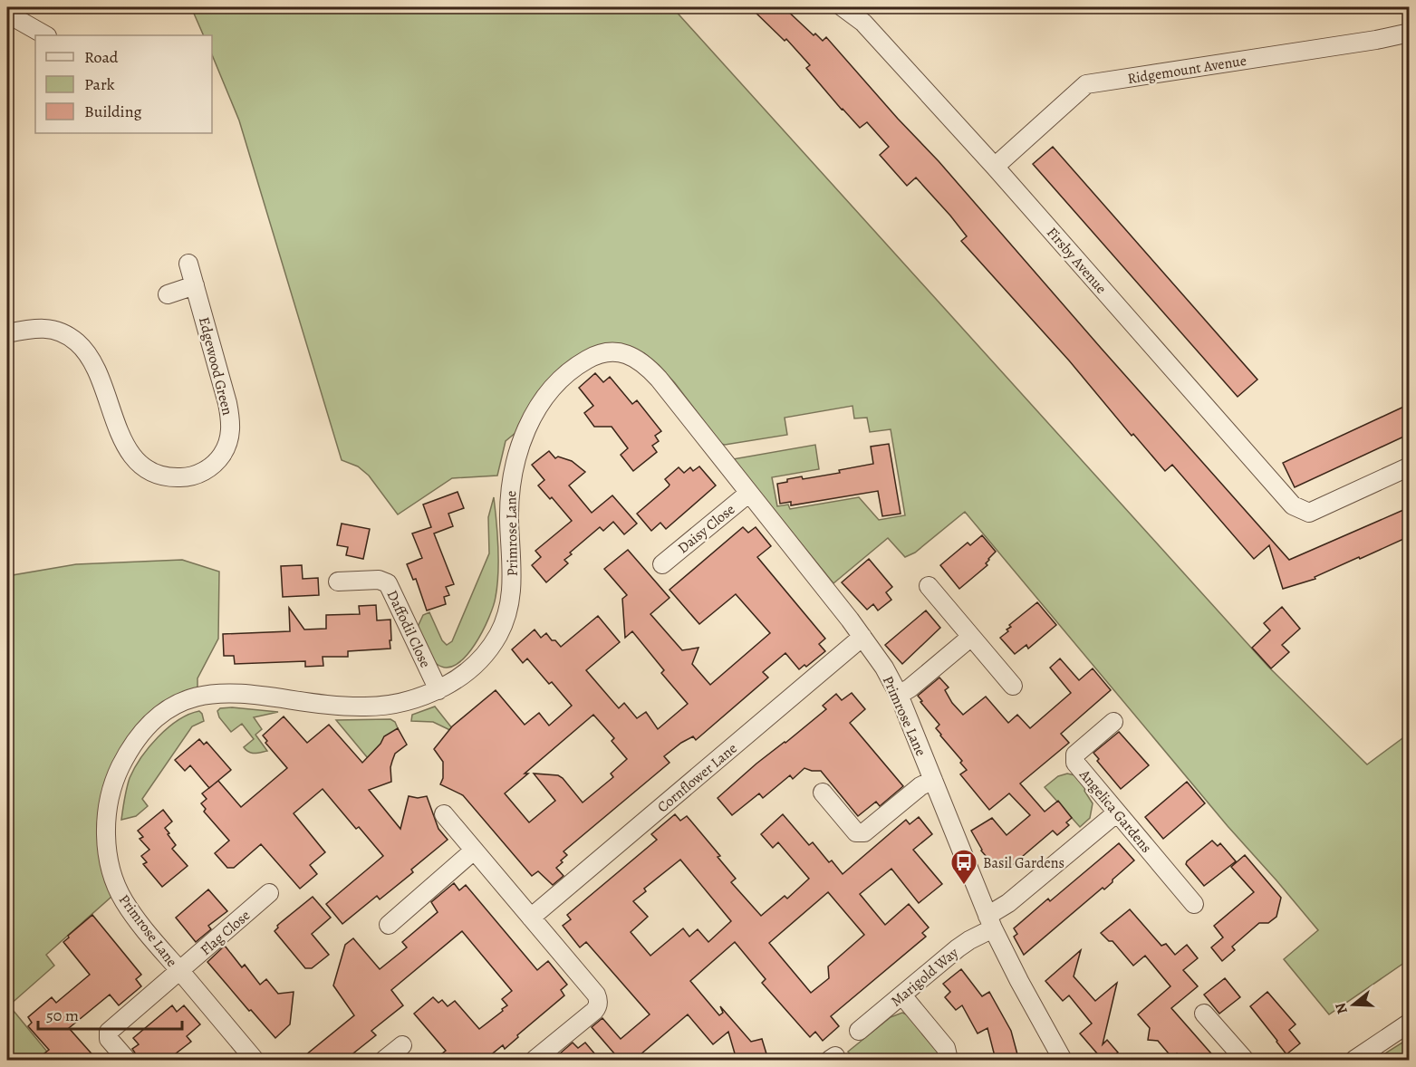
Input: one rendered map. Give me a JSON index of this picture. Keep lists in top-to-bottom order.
{
  "streets": {
    "street": [
      "Ridgemount Avenue",
      "Firsby Avenue",
      "Edgewood Green",
      "Daisy Close",
      "Primrose Lane",
      "Daffodil Close",
      "Cornflower Lane",
      "Angelica Gardens",
      "Flag Close",
      "Marigold Way"
    ]
  },
  "crossings": [
    ["Ridgemount Avenue", "Firsby Avenue"],
    ["Daisy Close", "Primrose Lane"],
    ["Primrose Lane", "Daffodil Close"],
    ["Primrose Lane", "Cornflower Lane"],
    ["Primrose Lane", "Flag Close"],
    ["Primrose Lane", "Marigold Way"],
    ["Angelica Gardens", "Marigold Way"]
  ],
  "places": {
    "bus stop": ["Basil Gardens"]
  },
  "legend": ["Road", "Park", "Building"],
  "scale_bar": "50 m",
  "north": "left"
}
